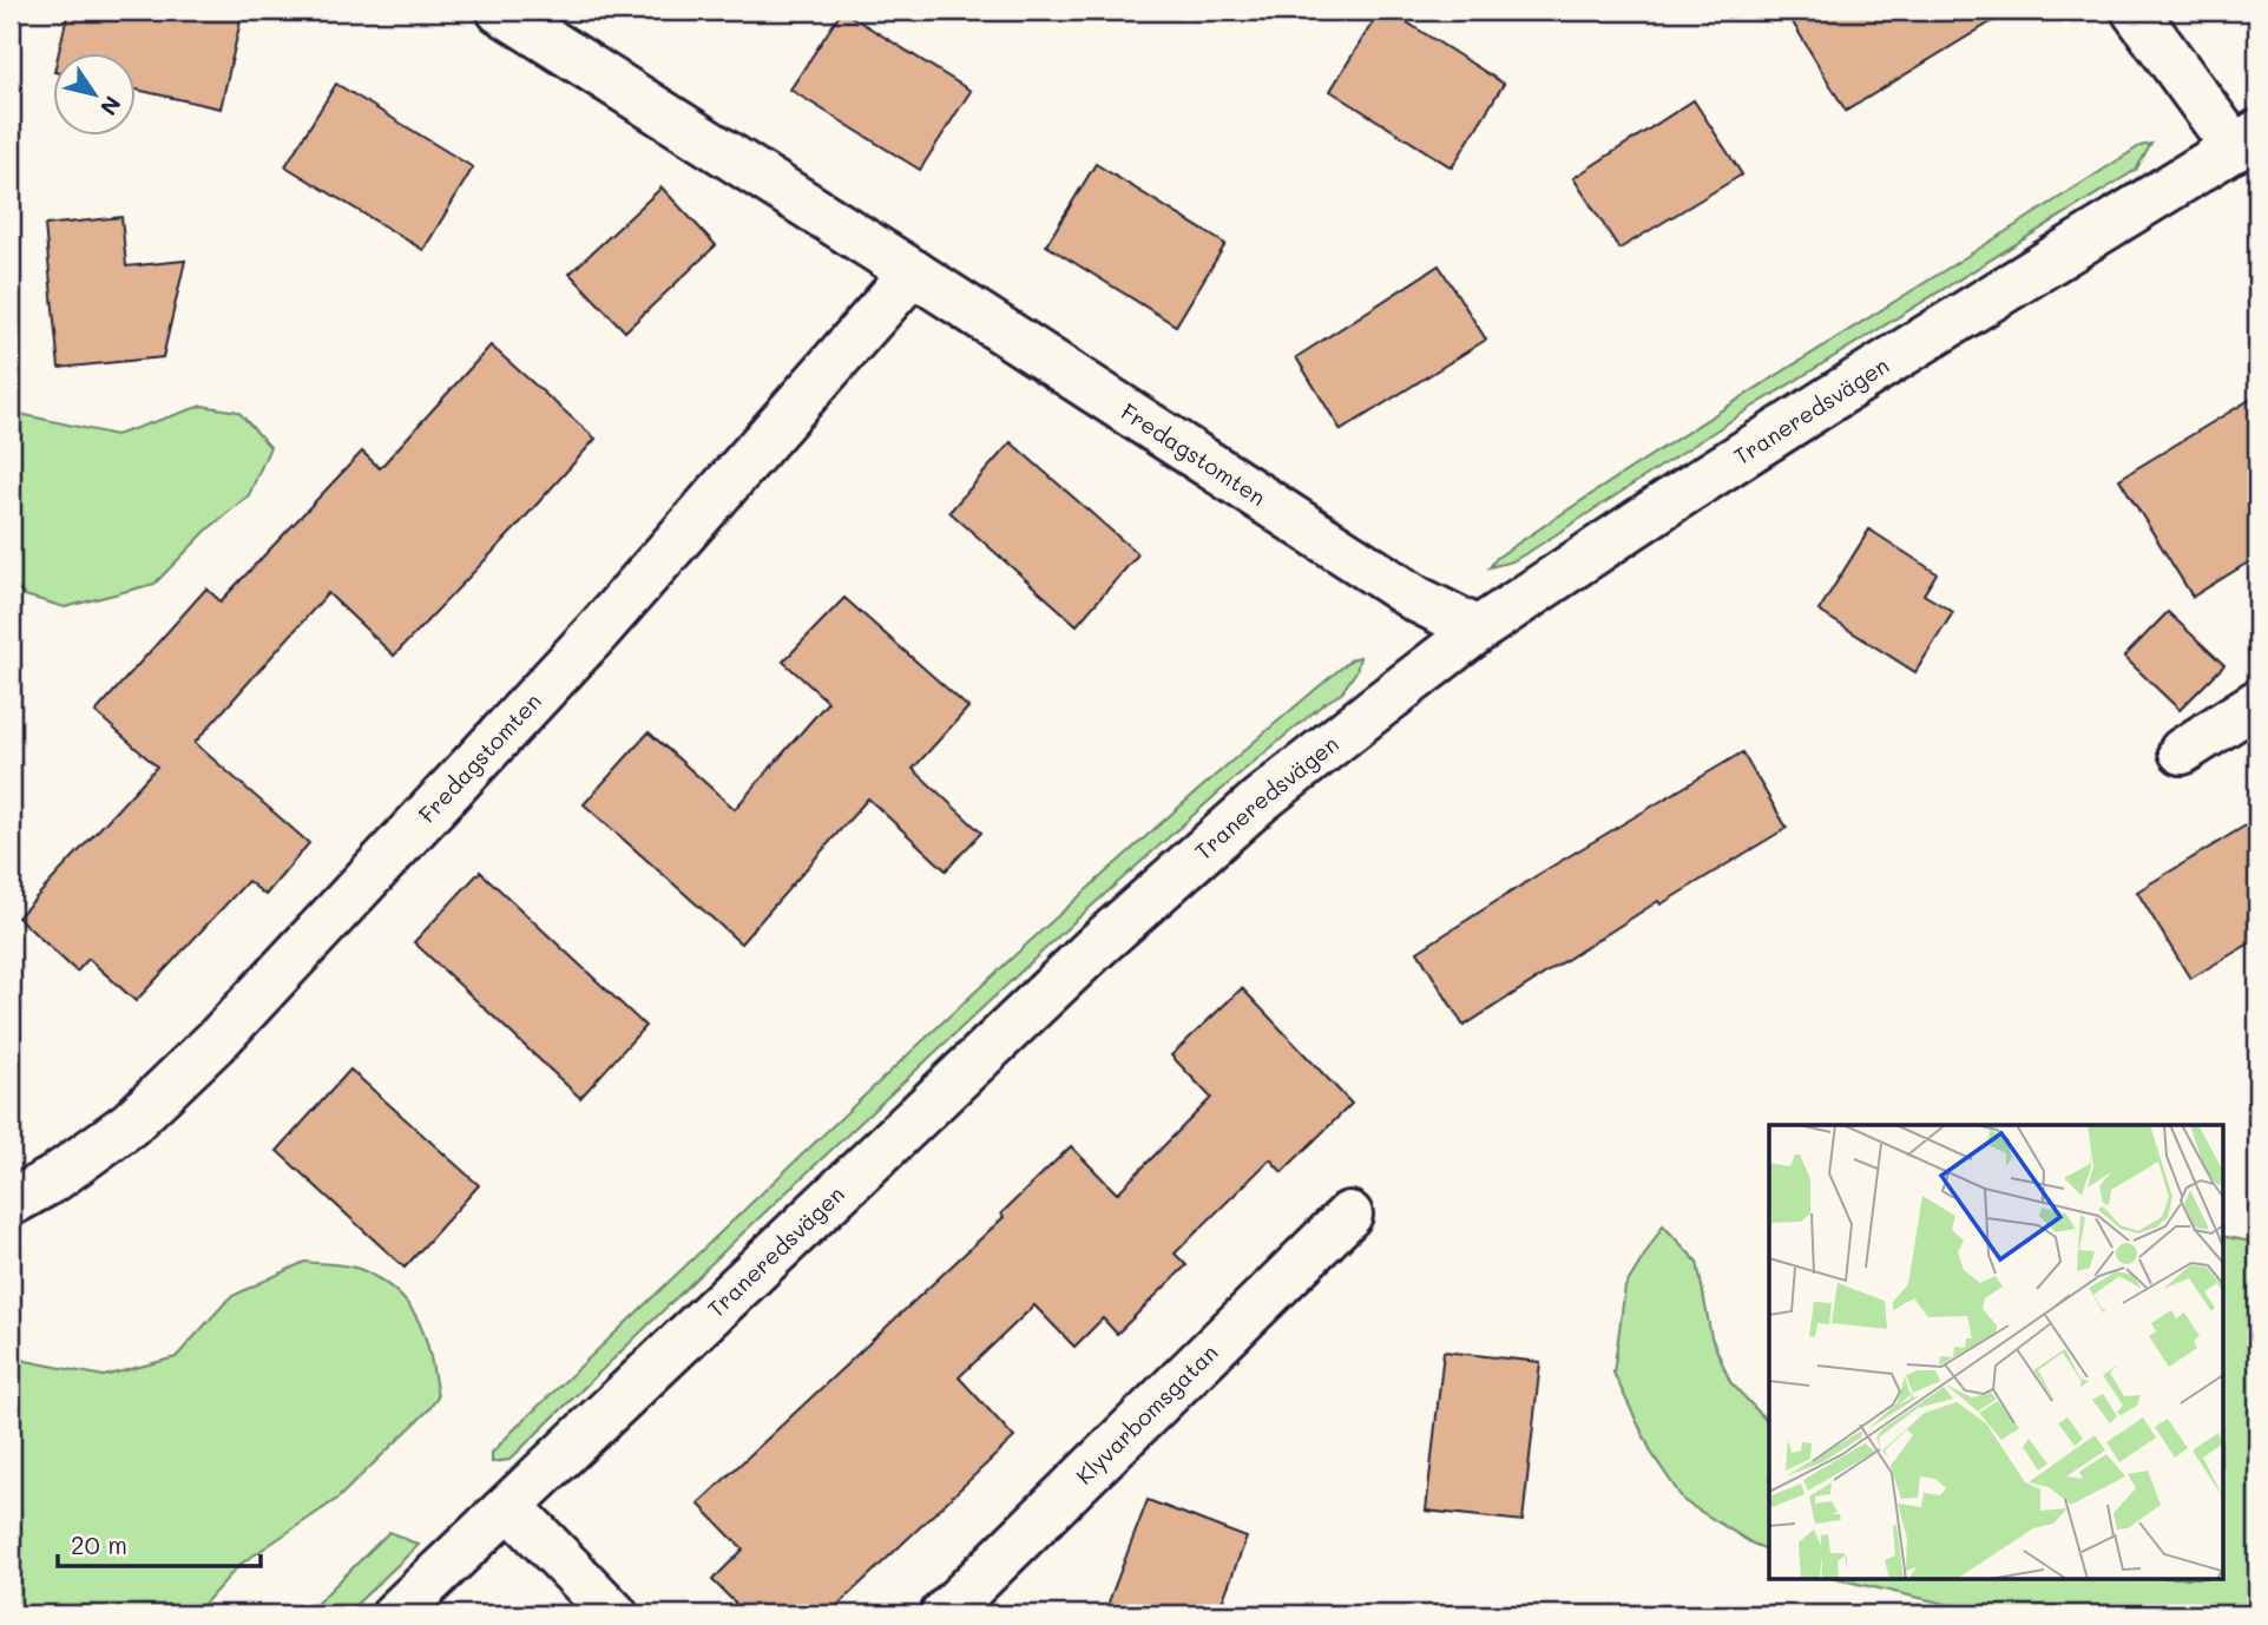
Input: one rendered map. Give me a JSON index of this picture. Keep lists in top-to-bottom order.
{
  "streets": {
    "street": ["Traneredsvägen", "Fredagstomten", "Klyvarbomsgatan"]
  },
  "crossings": [
    ["Traneredsvägen", "Fredagstomten"]
  ],
  "scale_bar": "20 m",
  "north": "bottom right"
}
